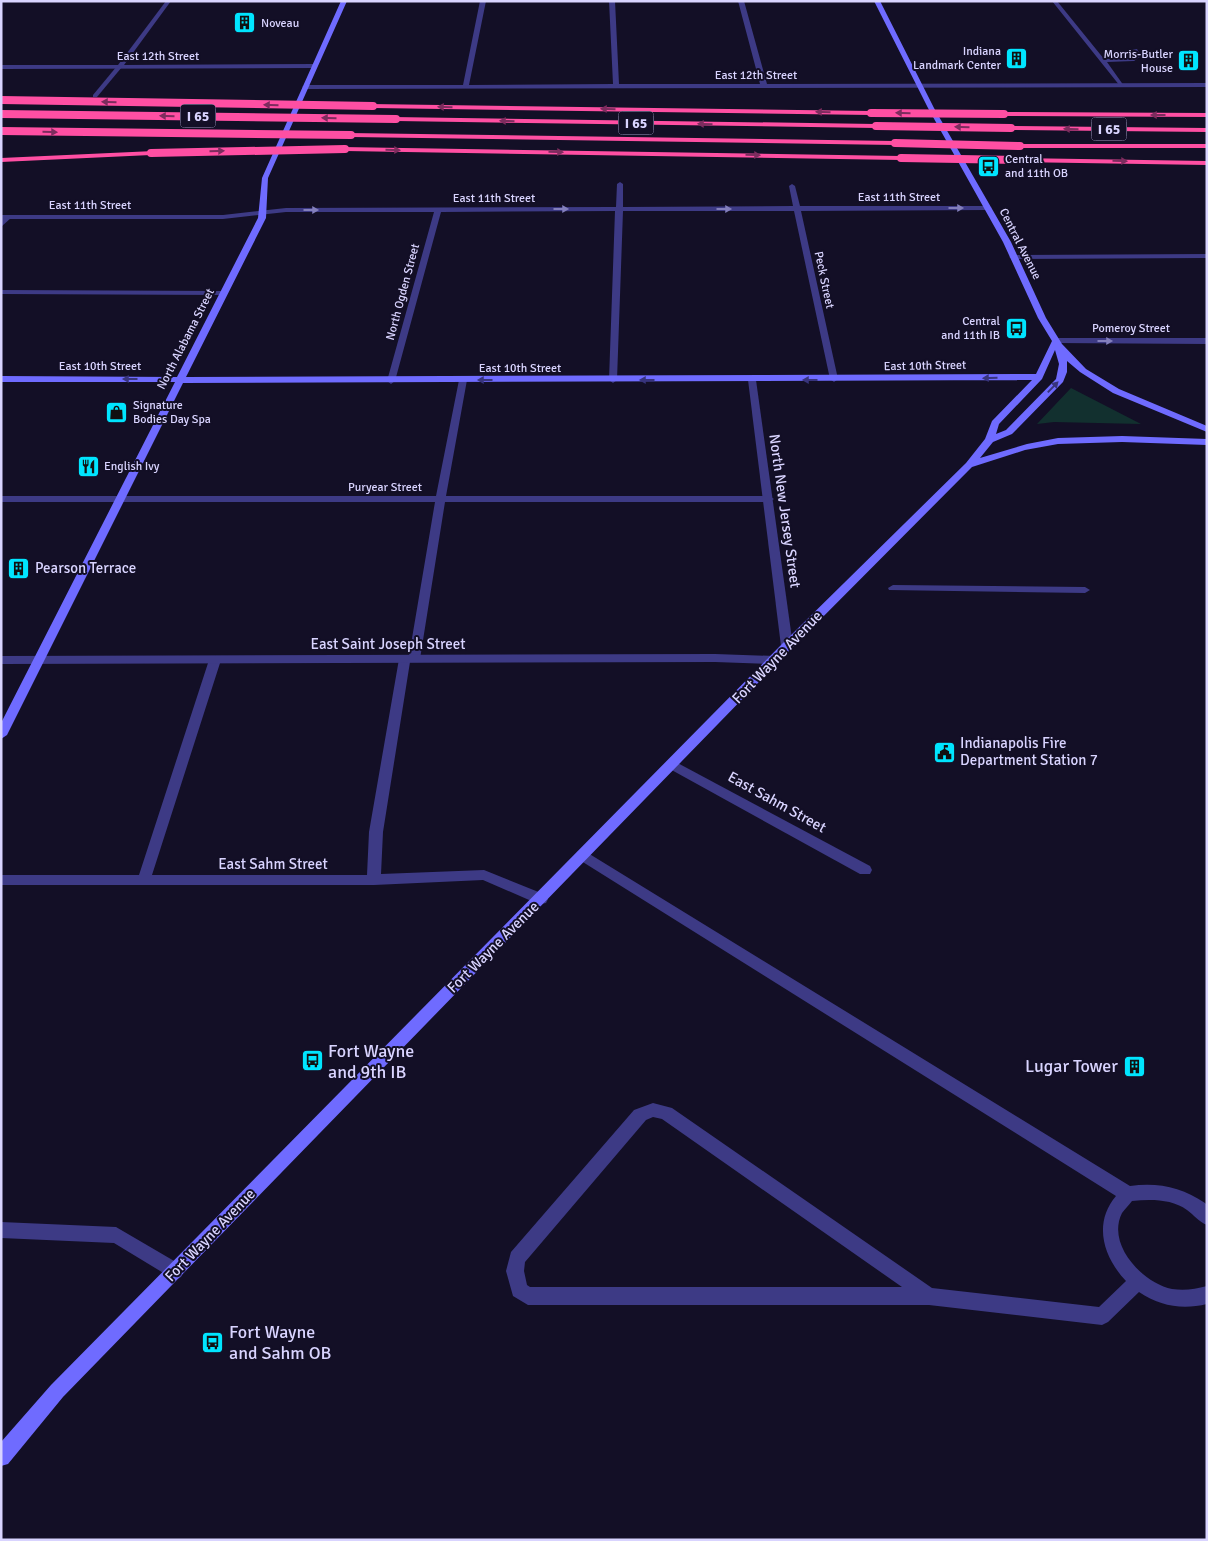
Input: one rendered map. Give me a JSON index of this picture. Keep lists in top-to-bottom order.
{
  "streets": {
    "highway": ["I 65"],
    "main road": [
      "Central Avenue",
      "North Alabama Street",
      "East 10th Street",
      "Fort Wayne Avenue"
    ],
    "street": [
      "East 12th Street",
      "East 11th Street",
      "Peck Street",
      "North Ogden Street",
      "Pomeroy Street",
      "Puryear Street",
      "North New Jersey Street",
      "East Saint Joseph Street",
      "East Sahm Street"
    ]
  },
  "crossings": [
    ["East 12th Street", "Central Avenue"],
    ["East 12th Street", "North Alabama Street"],
    ["East 11th Street", "Central Avenue"],
    ["East 11th Street", "Peck Street"],
    ["East 11th Street", "North Ogden Street"],
    ["East 11th Street", "North Alabama Street"],
    ["Central Avenue", "Pomeroy Street"],
    ["Central Avenue", "Fort Wayne Avenue"],
    ["Peck Street", "East 10th Street"],
    ["North Ogden Street", "East 10th Street"],
    ["Pomeroy Street", "Fort Wayne Avenue"],
    ["North Alabama Street", "East 10th Street"],
    ["North Alabama Street", "Puryear Street"],
    ["North Alabama Street", "East Saint Joseph Street"],
    ["East 10th Street", "North New Jersey Street"],
    ["East 10th Street", "Fort Wayne Avenue"],
    ["Puryear Street", "North New Jersey Street"],
    ["North New Jersey Street", "Fort Wayne Avenue"],
    ["East Saint Joseph Street", "Fort Wayne Avenue"],
    ["Fort Wayne Avenue", "East Sahm Street"]
  ],
  "one_way": ["East 11th Street", "East 10th Street"],
  "places": {
    "building": [
      "Noveau",
      "Indiana Landmark Center",
      "Morris-Butler House",
      "Pearson Terrace",
      "Lugar Tower"
    ],
    "bus stop": [
      "Central and 11th OB",
      "Central and 11th IB",
      "Fort Wayne and 9th IB",
      "Fort Wayne and Sahm OB"
    ],
    "shop": ["Signature Bodies Day Spa"],
    "restaurant": ["English Ivy"],
    "public building": ["Indianapolis Fire Department Station 7"]
  }
}
